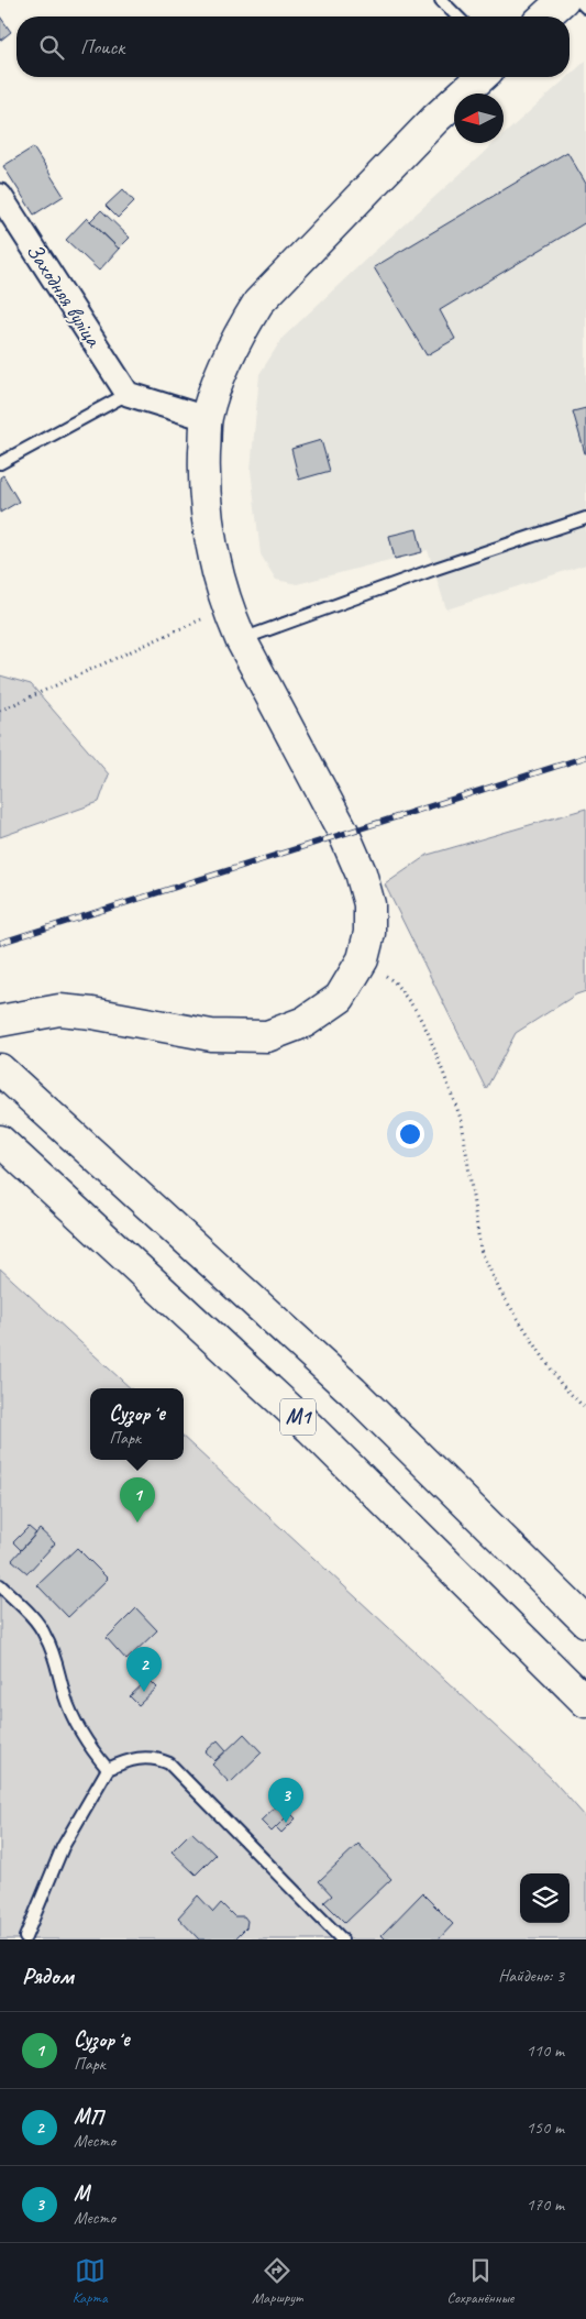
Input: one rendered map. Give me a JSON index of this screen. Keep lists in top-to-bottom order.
{
  "streets": {
    "main road": ["М1"],
    "street": ["Заходняя вуліца"]
  },
  "north": "left",
  "page": {
    "search": "Поиск",
    "popup": ["Сузорʼе", "Парк"],
    "pins": ["1", "2", "3"],
    "heading": ["Рядом", "Найдено: 3"],
    "list": [
      {
        "mark": "1",
        "name": "Сузорʼе",
        "note": "Парк",
        "value": "110 m"
      },
      {
        "mark": "2",
        "name": "МП",
        "note": "Место",
        "value": "150 m"
      },
      {
        "mark": "3",
        "name": "М",
        "note": "Место",
        "value": "170 m"
      }
    ],
    "nav": ["Карта", "Маршрут", "Сохранённые"]
  }
}
